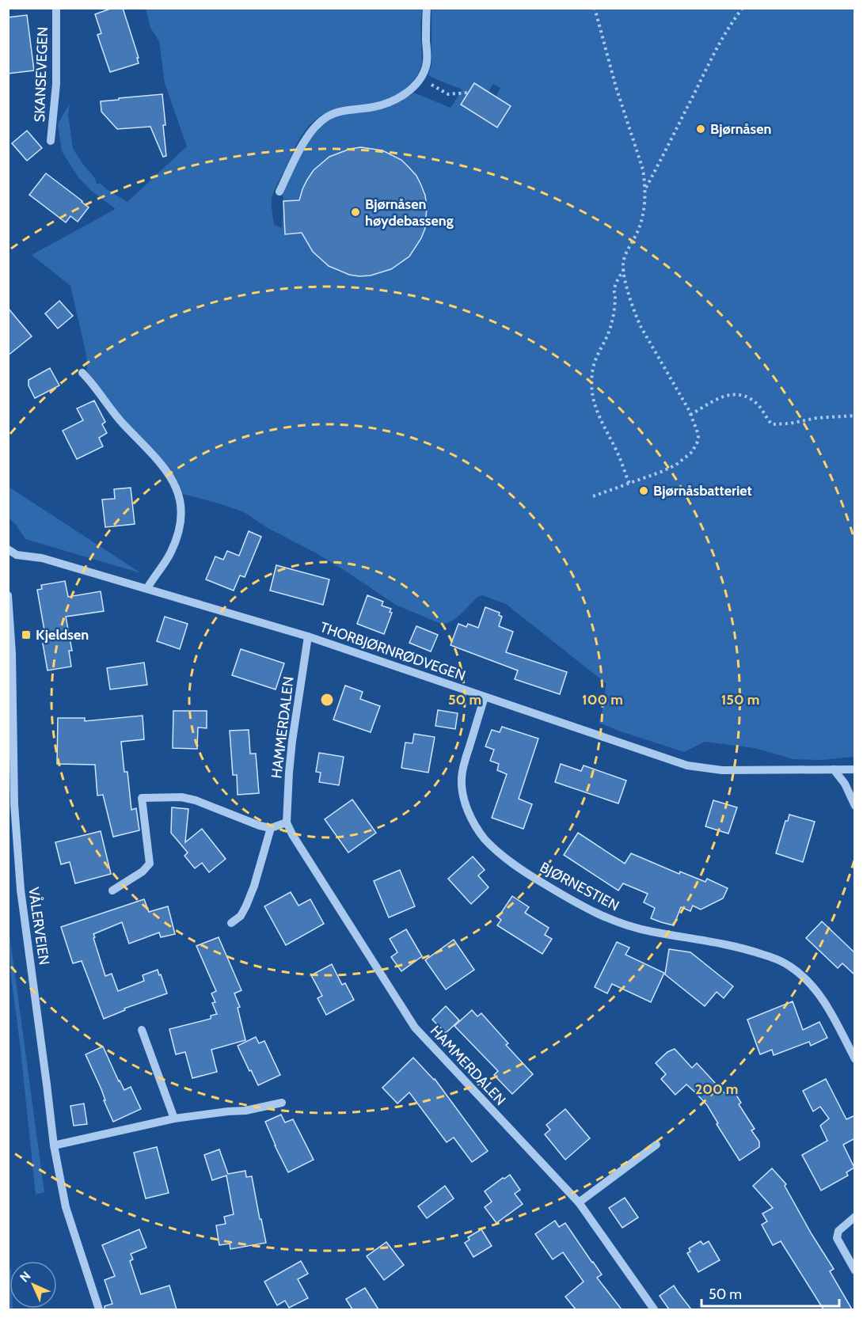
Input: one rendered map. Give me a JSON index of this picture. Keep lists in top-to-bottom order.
{
  "streets": {
    "street": [
      "SKANSEVEGEN",
      "THORBJØRNRØDVEGEN",
      "HAMMERDALEN",
      "BJØRNESTIEN",
      "VÅLERVEIEN"
    ]
  },
  "crossings": [
    ["THORBJØRNRØDVEGEN", "HAMMERDALEN"],
    ["THORBJØRNRØDVEGEN", "BJØRNESTIEN"]
  ],
  "places": {
    "other": ["Bjørnåsen", "Bjørnåsen høydebasseng", "Bjørnåsbatteriet"],
    "transit": ["Kjeldsen"]
  },
  "scale_bar": "50 m",
  "north": "top left",
  "rings": [
    "50 m",
    "100 m",
    "150 m",
    "200 m"
  ]
}
